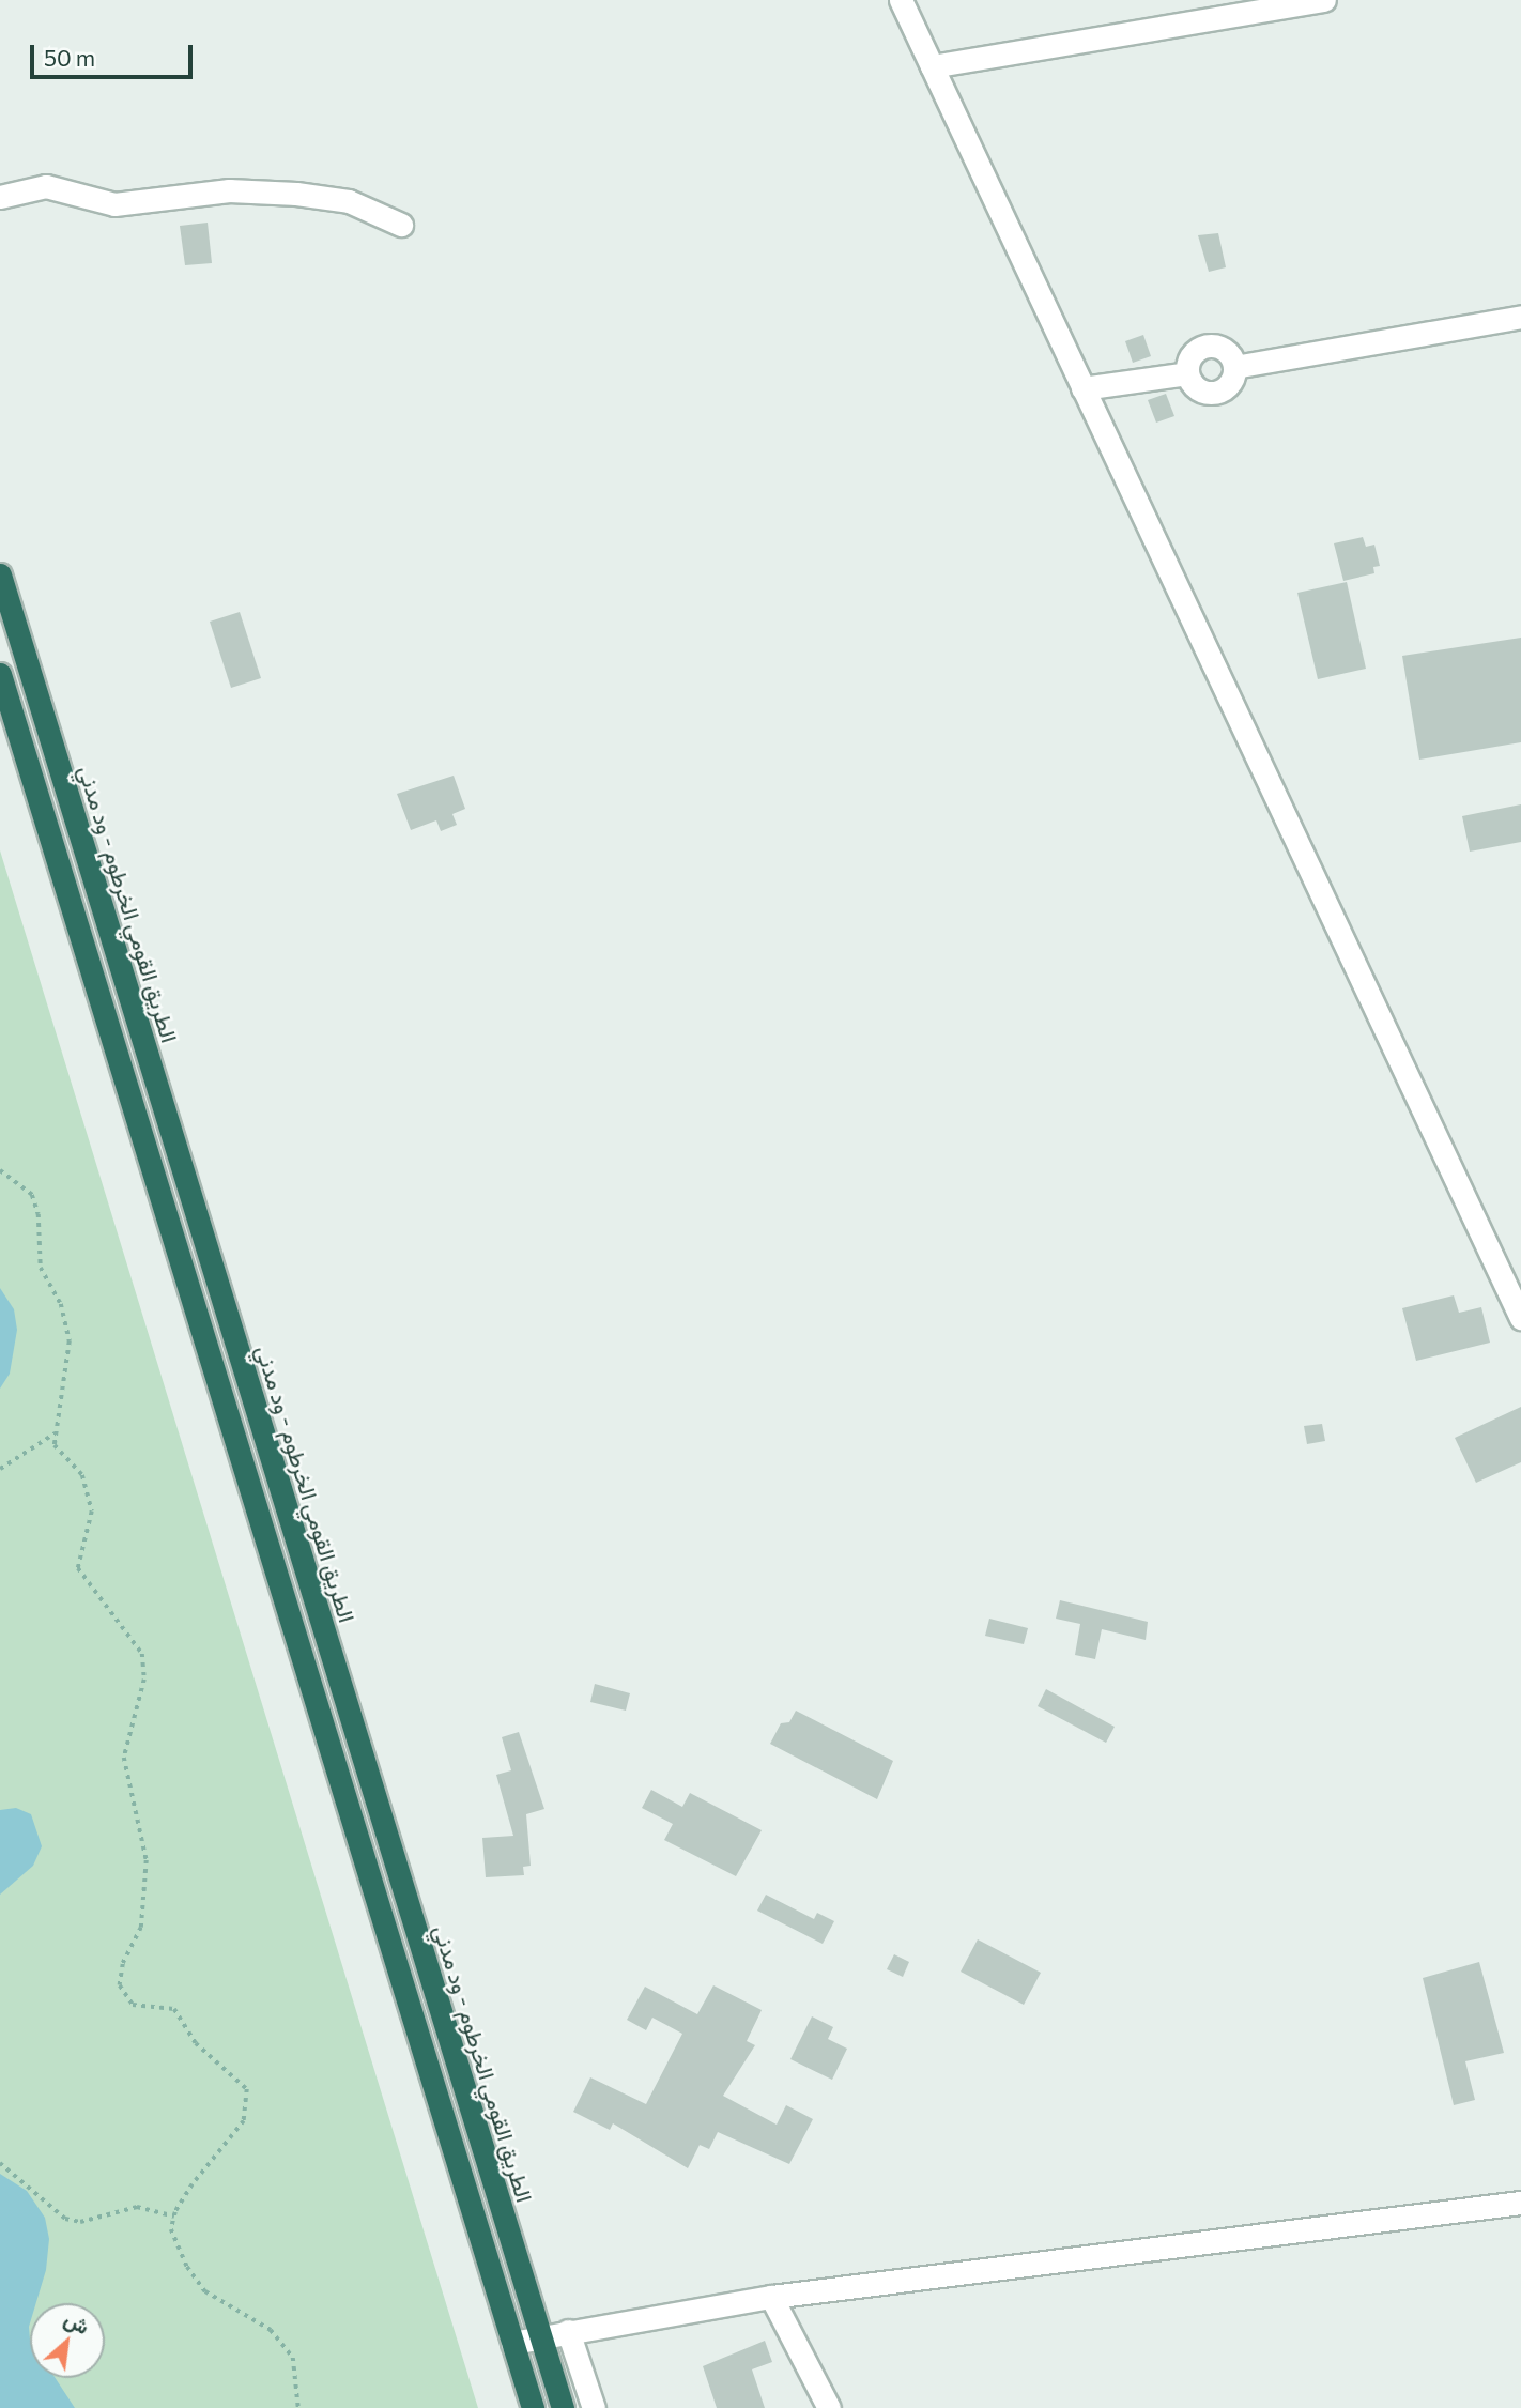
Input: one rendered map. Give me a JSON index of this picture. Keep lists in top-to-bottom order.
{
  "streets": {
    "highway": ["الطريق القومي الخرطوم - ود مدني"]
  },
  "scale_bar": "50 m",
  "north": "top right"
}
